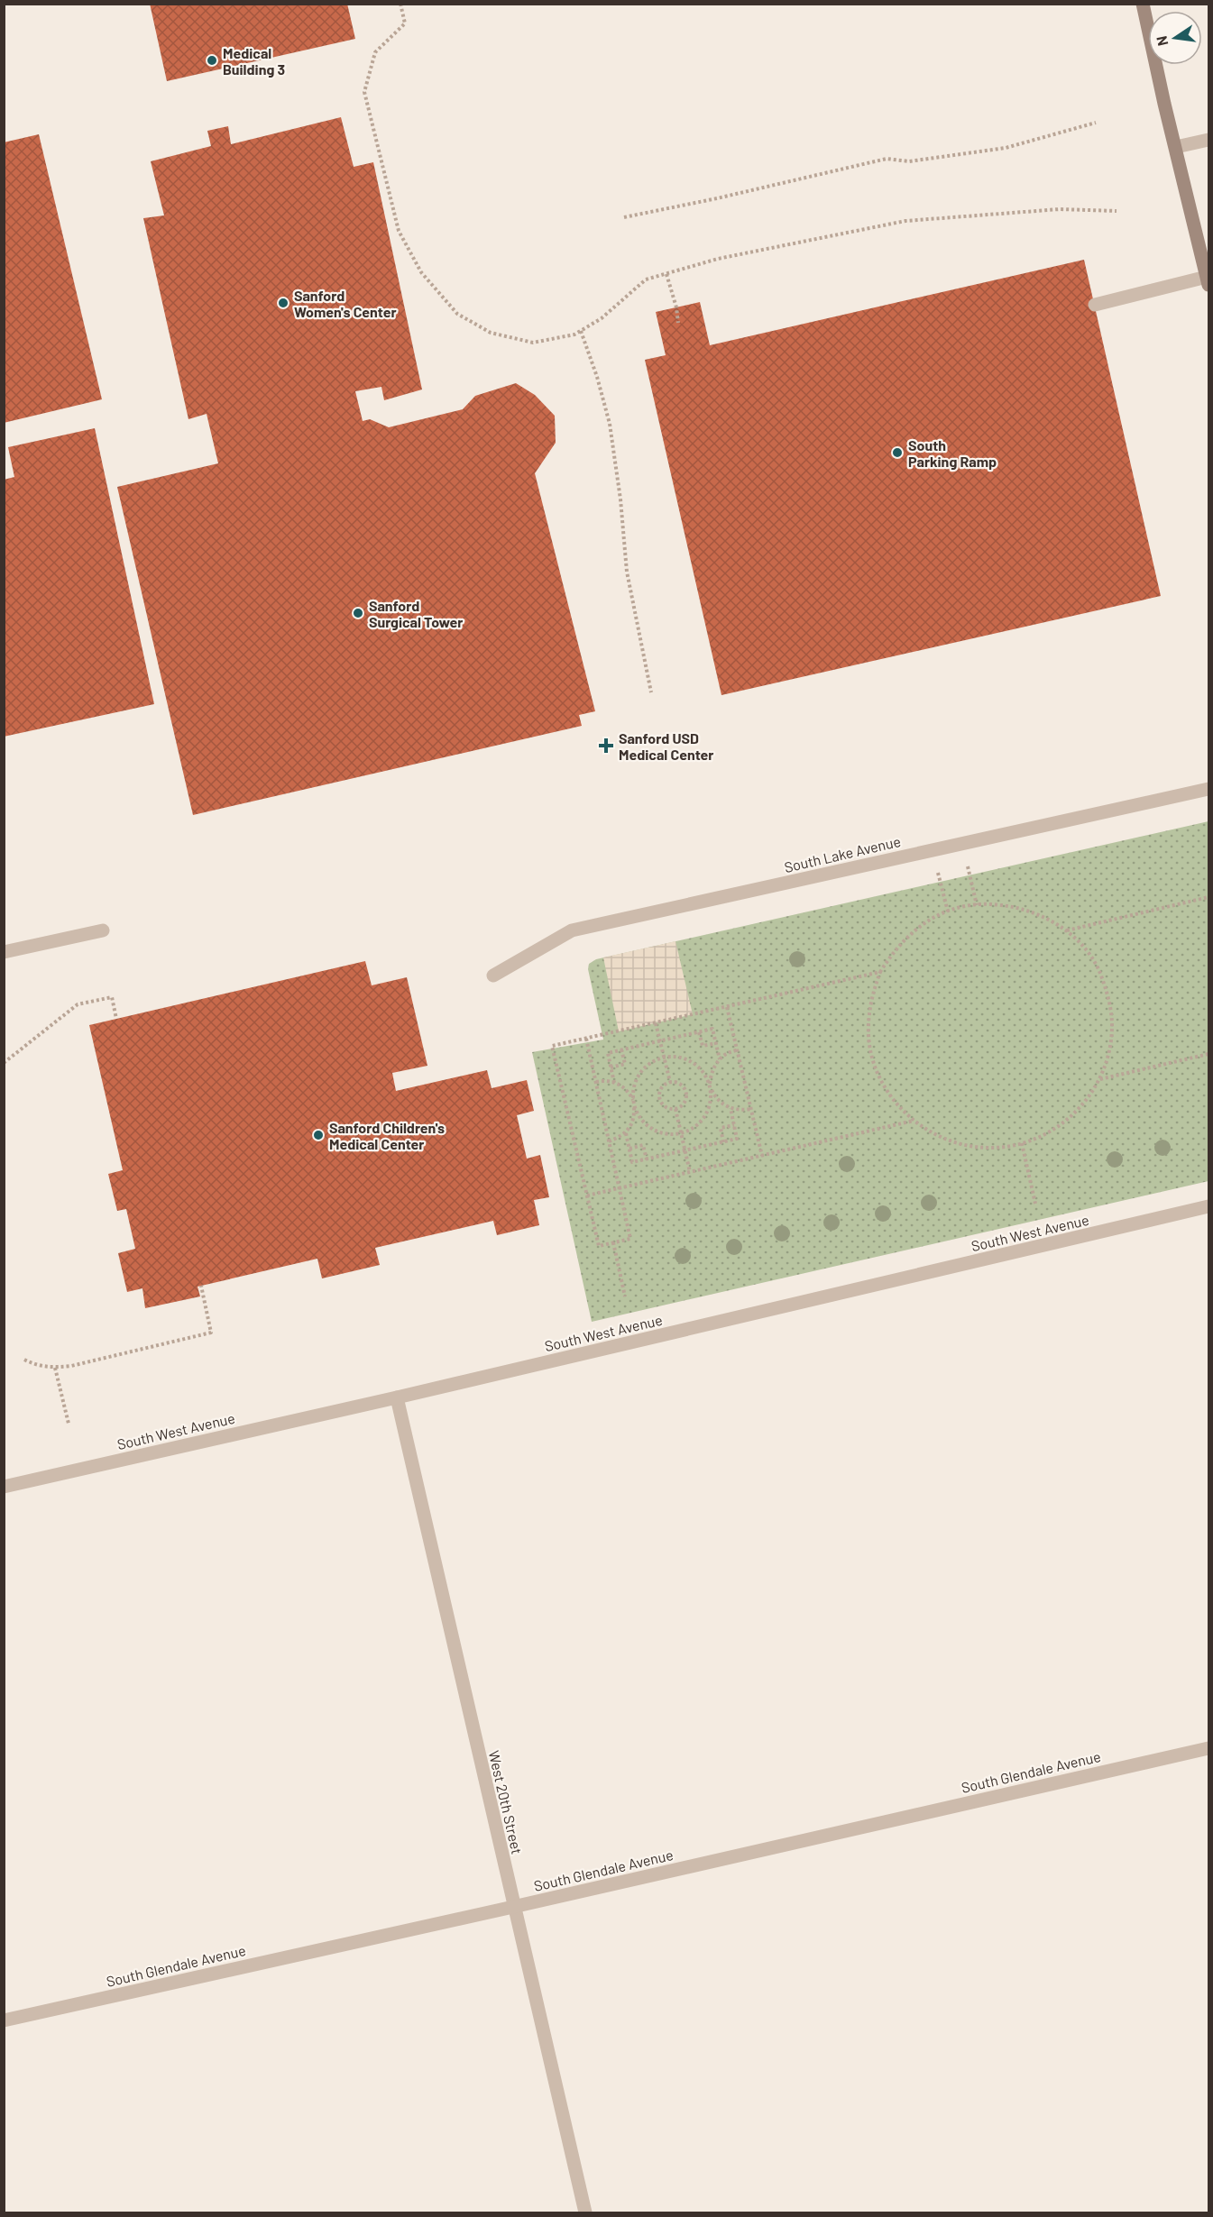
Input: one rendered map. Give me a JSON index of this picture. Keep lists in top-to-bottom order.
{
  "streets": {
    "street": [
      "South Lake Avenue",
      "South West Avenue",
      "South Glendale Avenue",
      "West 20th Street"
    ]
  },
  "crossings": [
    ["South West Avenue", "West 20th Street"],
    ["South Glendale Avenue", "West 20th Street"]
  ],
  "places": {
    "other": [
      "Medical Building 3",
      "Sanford Women's Center",
      "South Parking Ramp",
      "Sanford Surgical Tower",
      "Sanford Children's Medical Center"
    ],
    "health": ["Sanford USD Medical Center"]
  },
  "north": "left"
}
